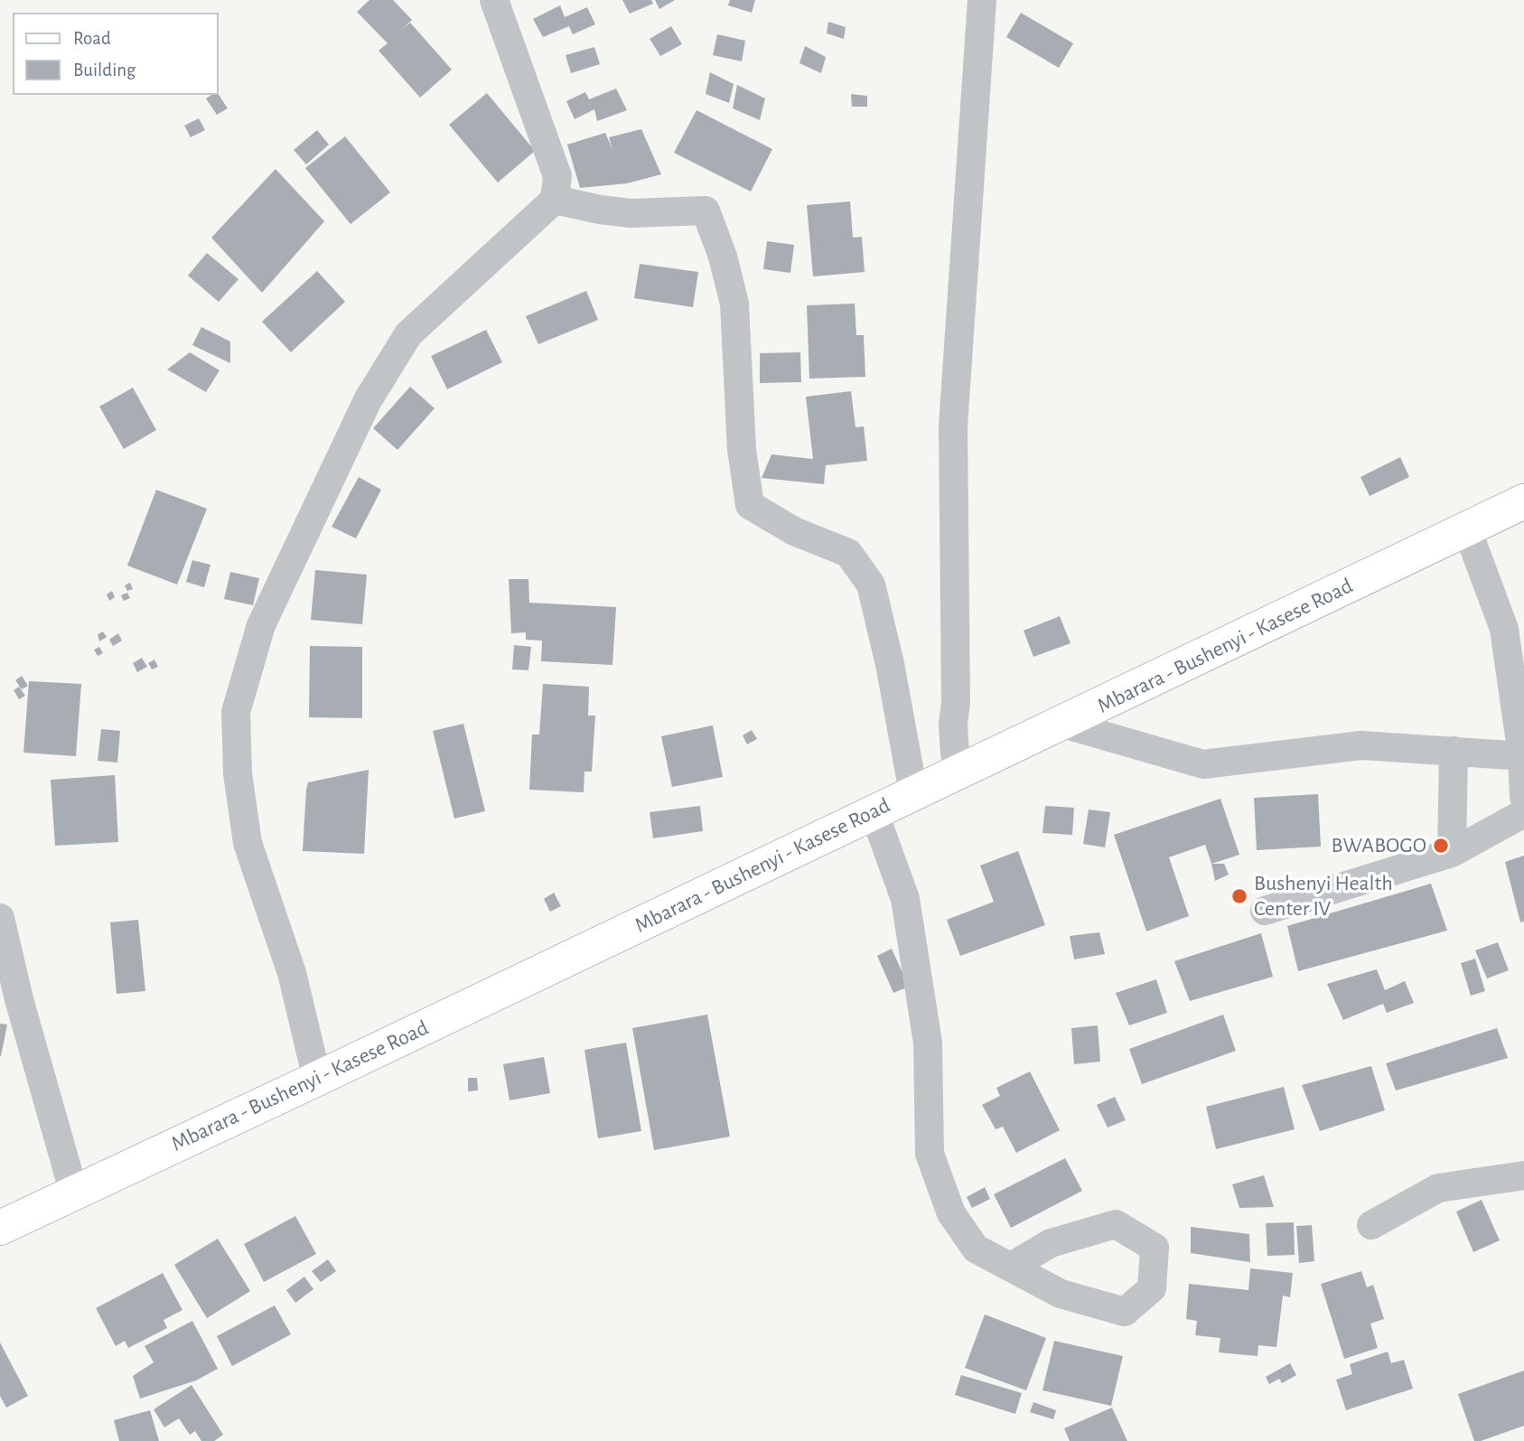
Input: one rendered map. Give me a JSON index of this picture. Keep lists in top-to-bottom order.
{
  "streets": {
    "main road": ["Mbarara - Bushenyi - Kasese Road"]
  },
  "places": ["BWABOGO", "Bushenyi Health Center IV"],
  "legend": ["Road", "Building"]
}
